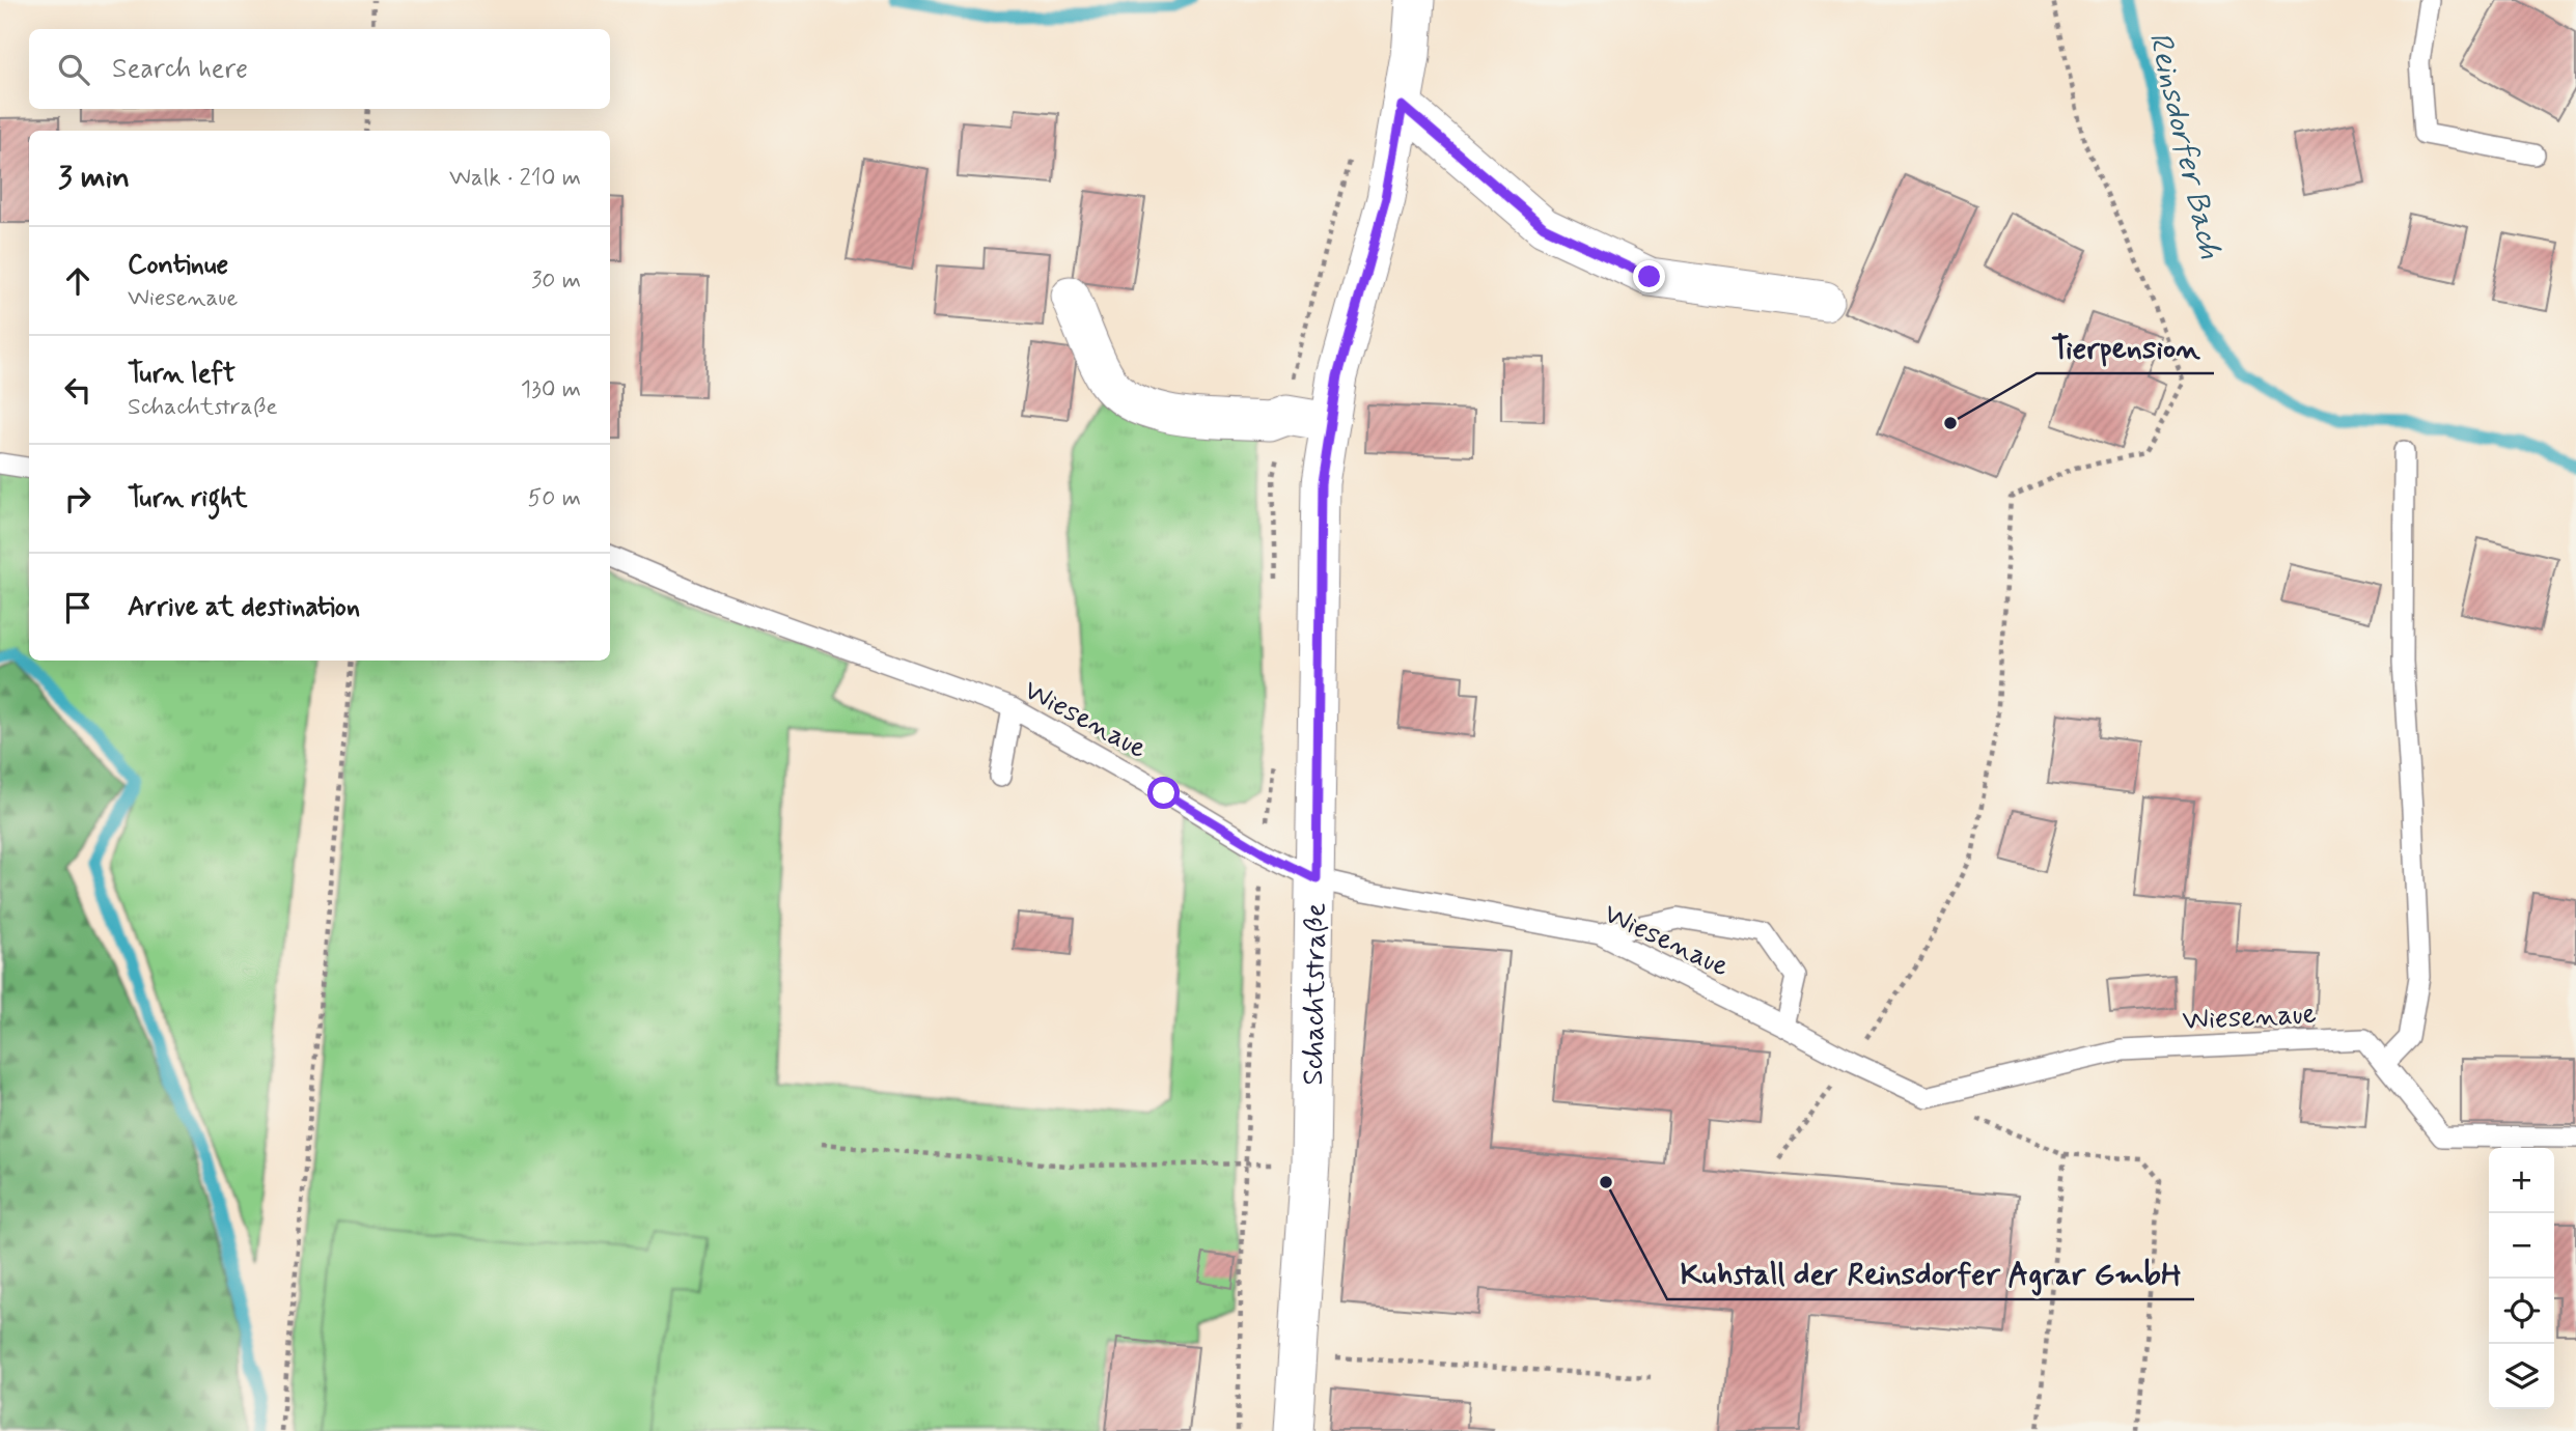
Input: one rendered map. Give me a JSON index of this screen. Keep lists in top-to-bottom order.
{
  "streets": {
    "street": ["Schachtstraße"],
    "lane": ["Wiesenaue"]
  },
  "crossings": [
    ["Wiesenaue", "Schachtstraße"]
  ],
  "water": ["Reinsdorfer Bach"],
  "places": ["Tierpension", "Kuhstall der Reinsdorfer Agrar GmbH"],
  "page": {
    "search": "Search here",
    "heading": ["3 min", "Walk · 210 m"],
    "list": [
      ["Continue", "Wiesenaue", "30 m"],
      ["Turn left", "Schachtstraße", "130 m"],
      ["Turn right", "50 m"],
      "Arrive at destination"
    ],
    "map_buttons": ["+", "−"]
  }
}
